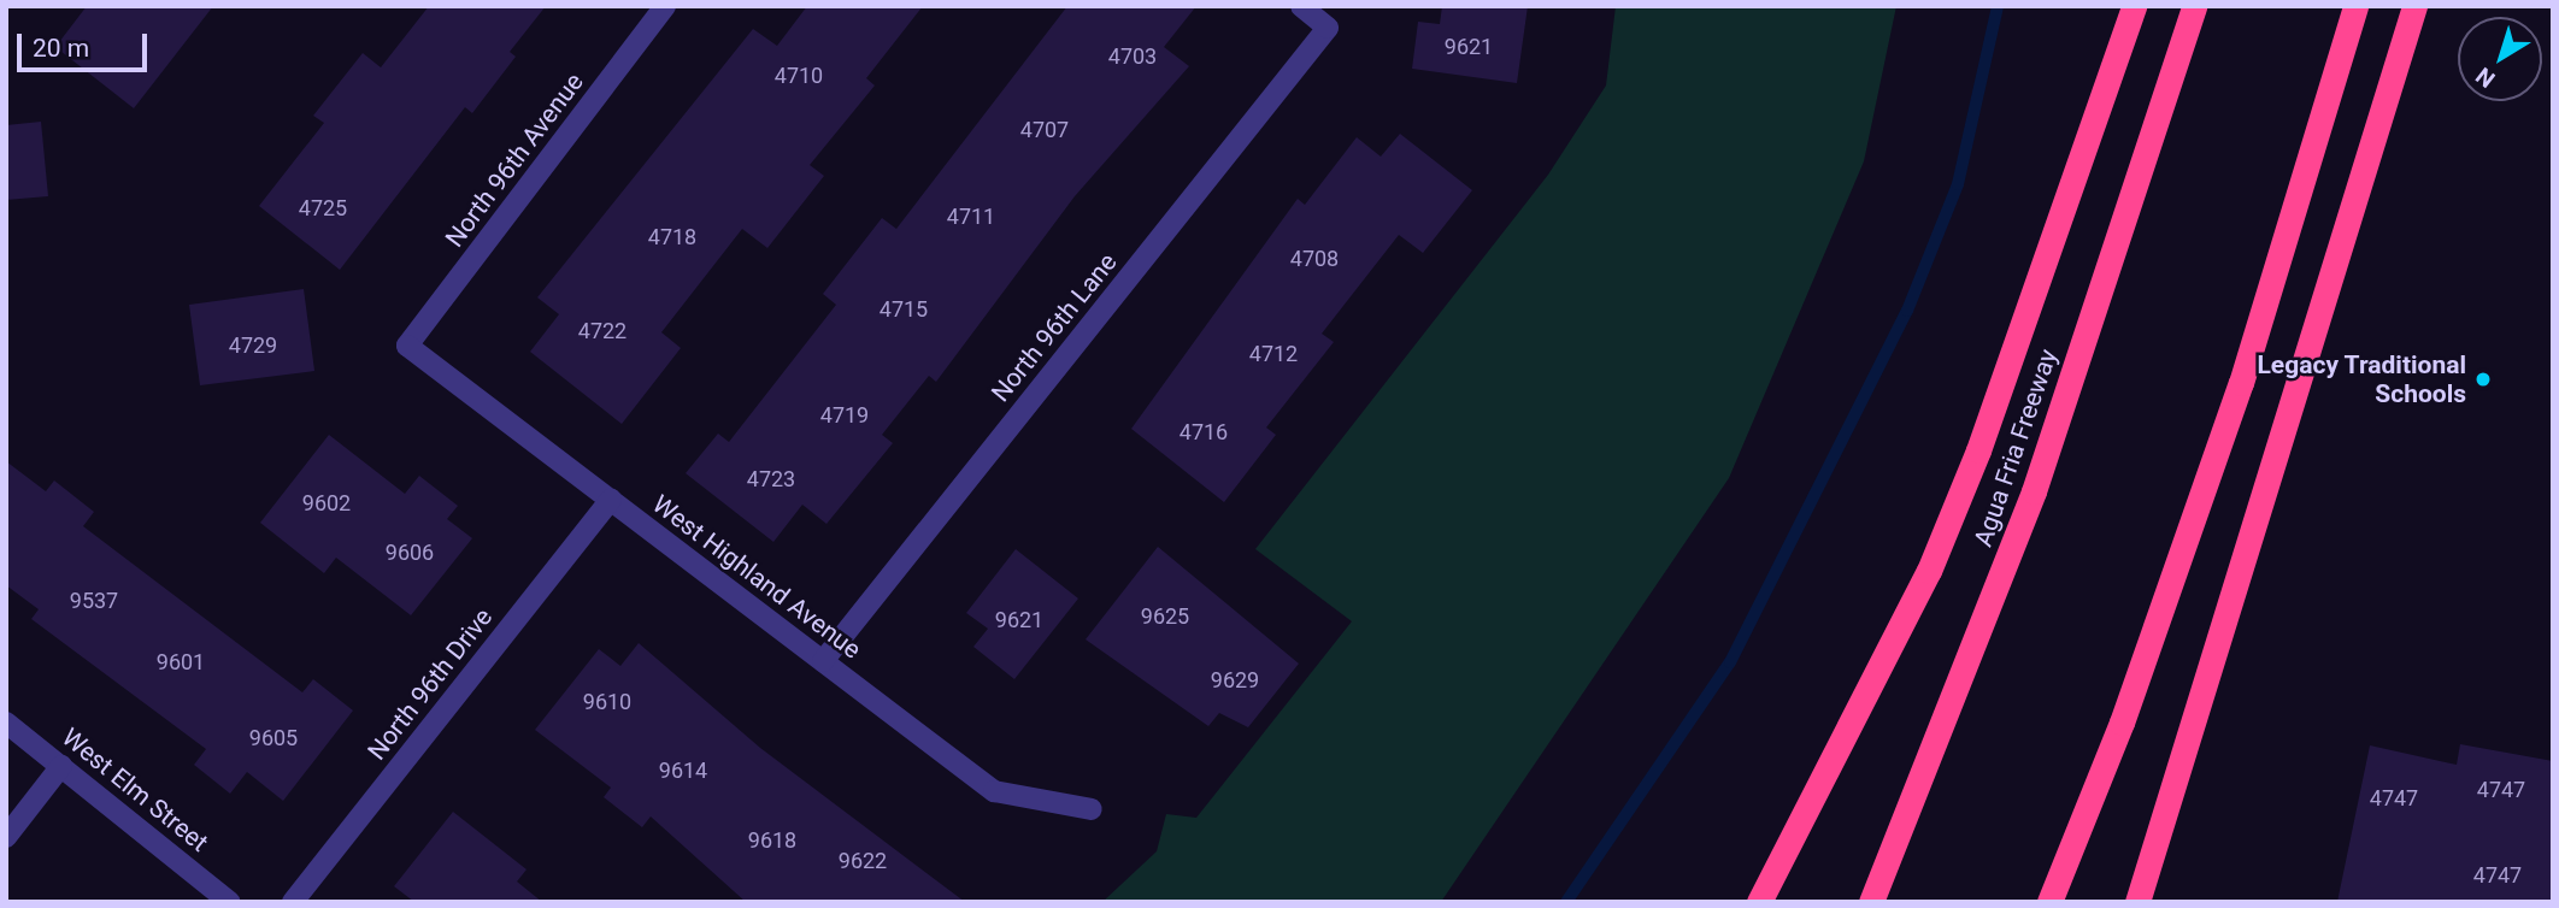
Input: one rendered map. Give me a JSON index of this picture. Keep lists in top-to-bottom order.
{
  "streets": {
    "highway": ["Agua Fria Freeway"],
    "street": [
      "North 96th Avenue",
      "North 96th Lane",
      "West Highland Avenue",
      "North 96th Drive",
      "West Elm Street"
    ]
  },
  "crossings": [
    ["North 96th Avenue", "West Highland Avenue"],
    ["North 96th Lane", "West Highland Avenue"],
    ["West Highland Avenue", "North 96th Drive"]
  ],
  "places": ["Legacy Traditional Schools"],
  "house_numbers": [
    "9621",
    "4703",
    "4710",
    "4707",
    "4725",
    "4711",
    "4718",
    "4708",
    "4715",
    "4722",
    "4729",
    "4712",
    "4719",
    "4716",
    "4723",
    "9602",
    "9606",
    "9537",
    "9625",
    "9621",
    "9601",
    "9629",
    "9610",
    "9605",
    "9614",
    "4747",
    "4747",
    "9618",
    "9622",
    "4747"
  ],
  "scale_bar": "20 m",
  "north": "bottom left"
}
